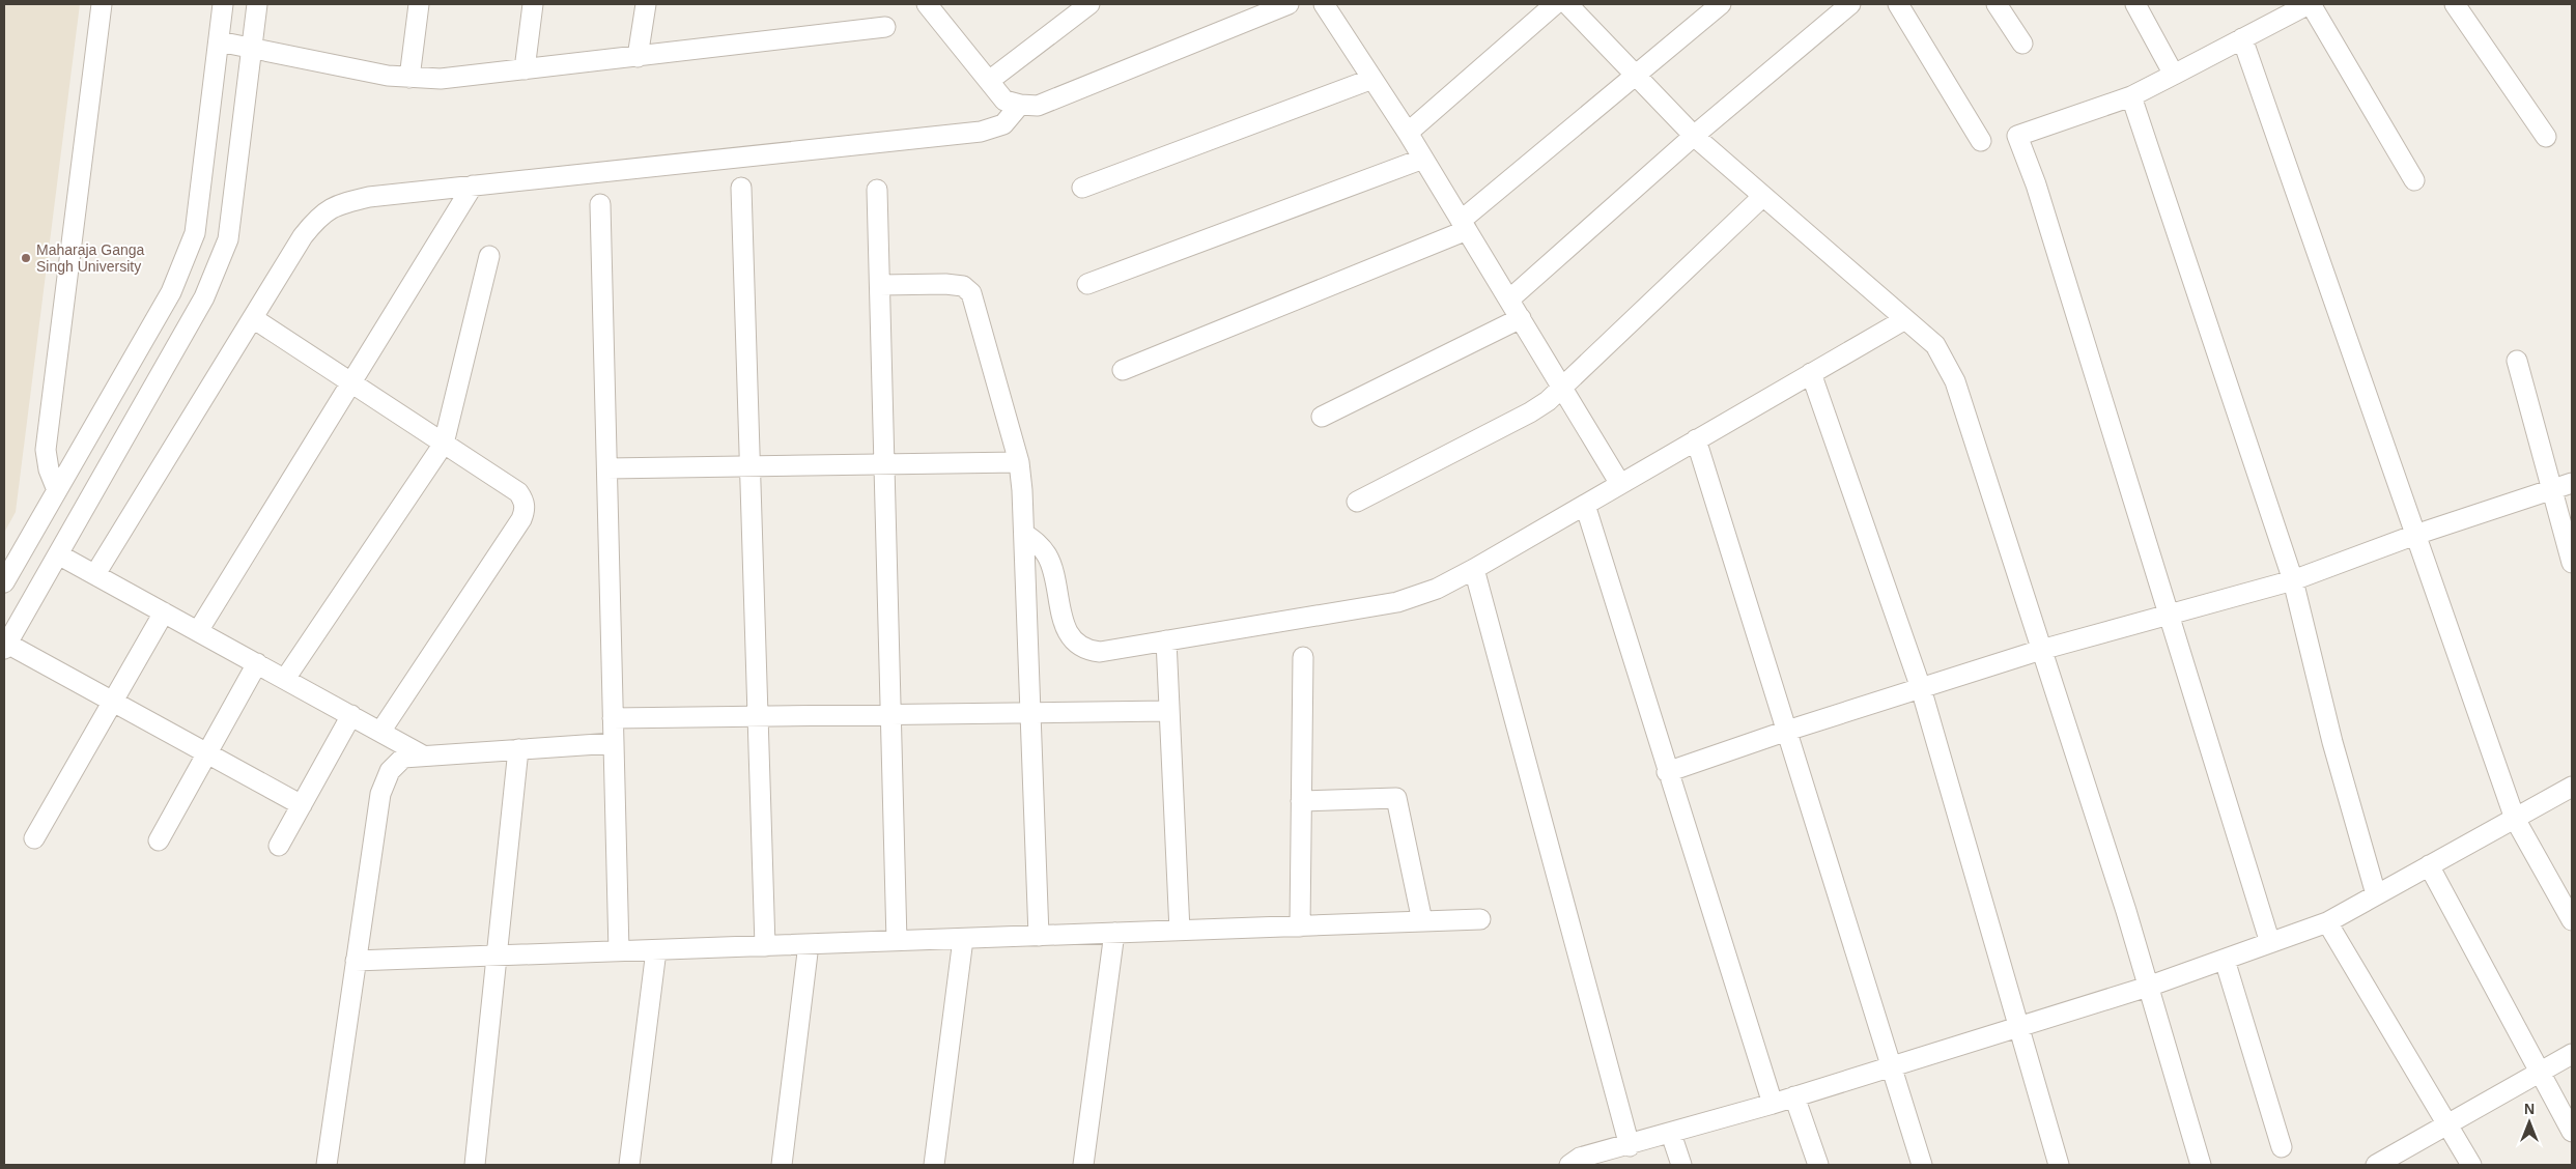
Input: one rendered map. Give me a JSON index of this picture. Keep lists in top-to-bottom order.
{
  "places": ["Maharaja Ganga Singh University"],
  "north": "top"
}
